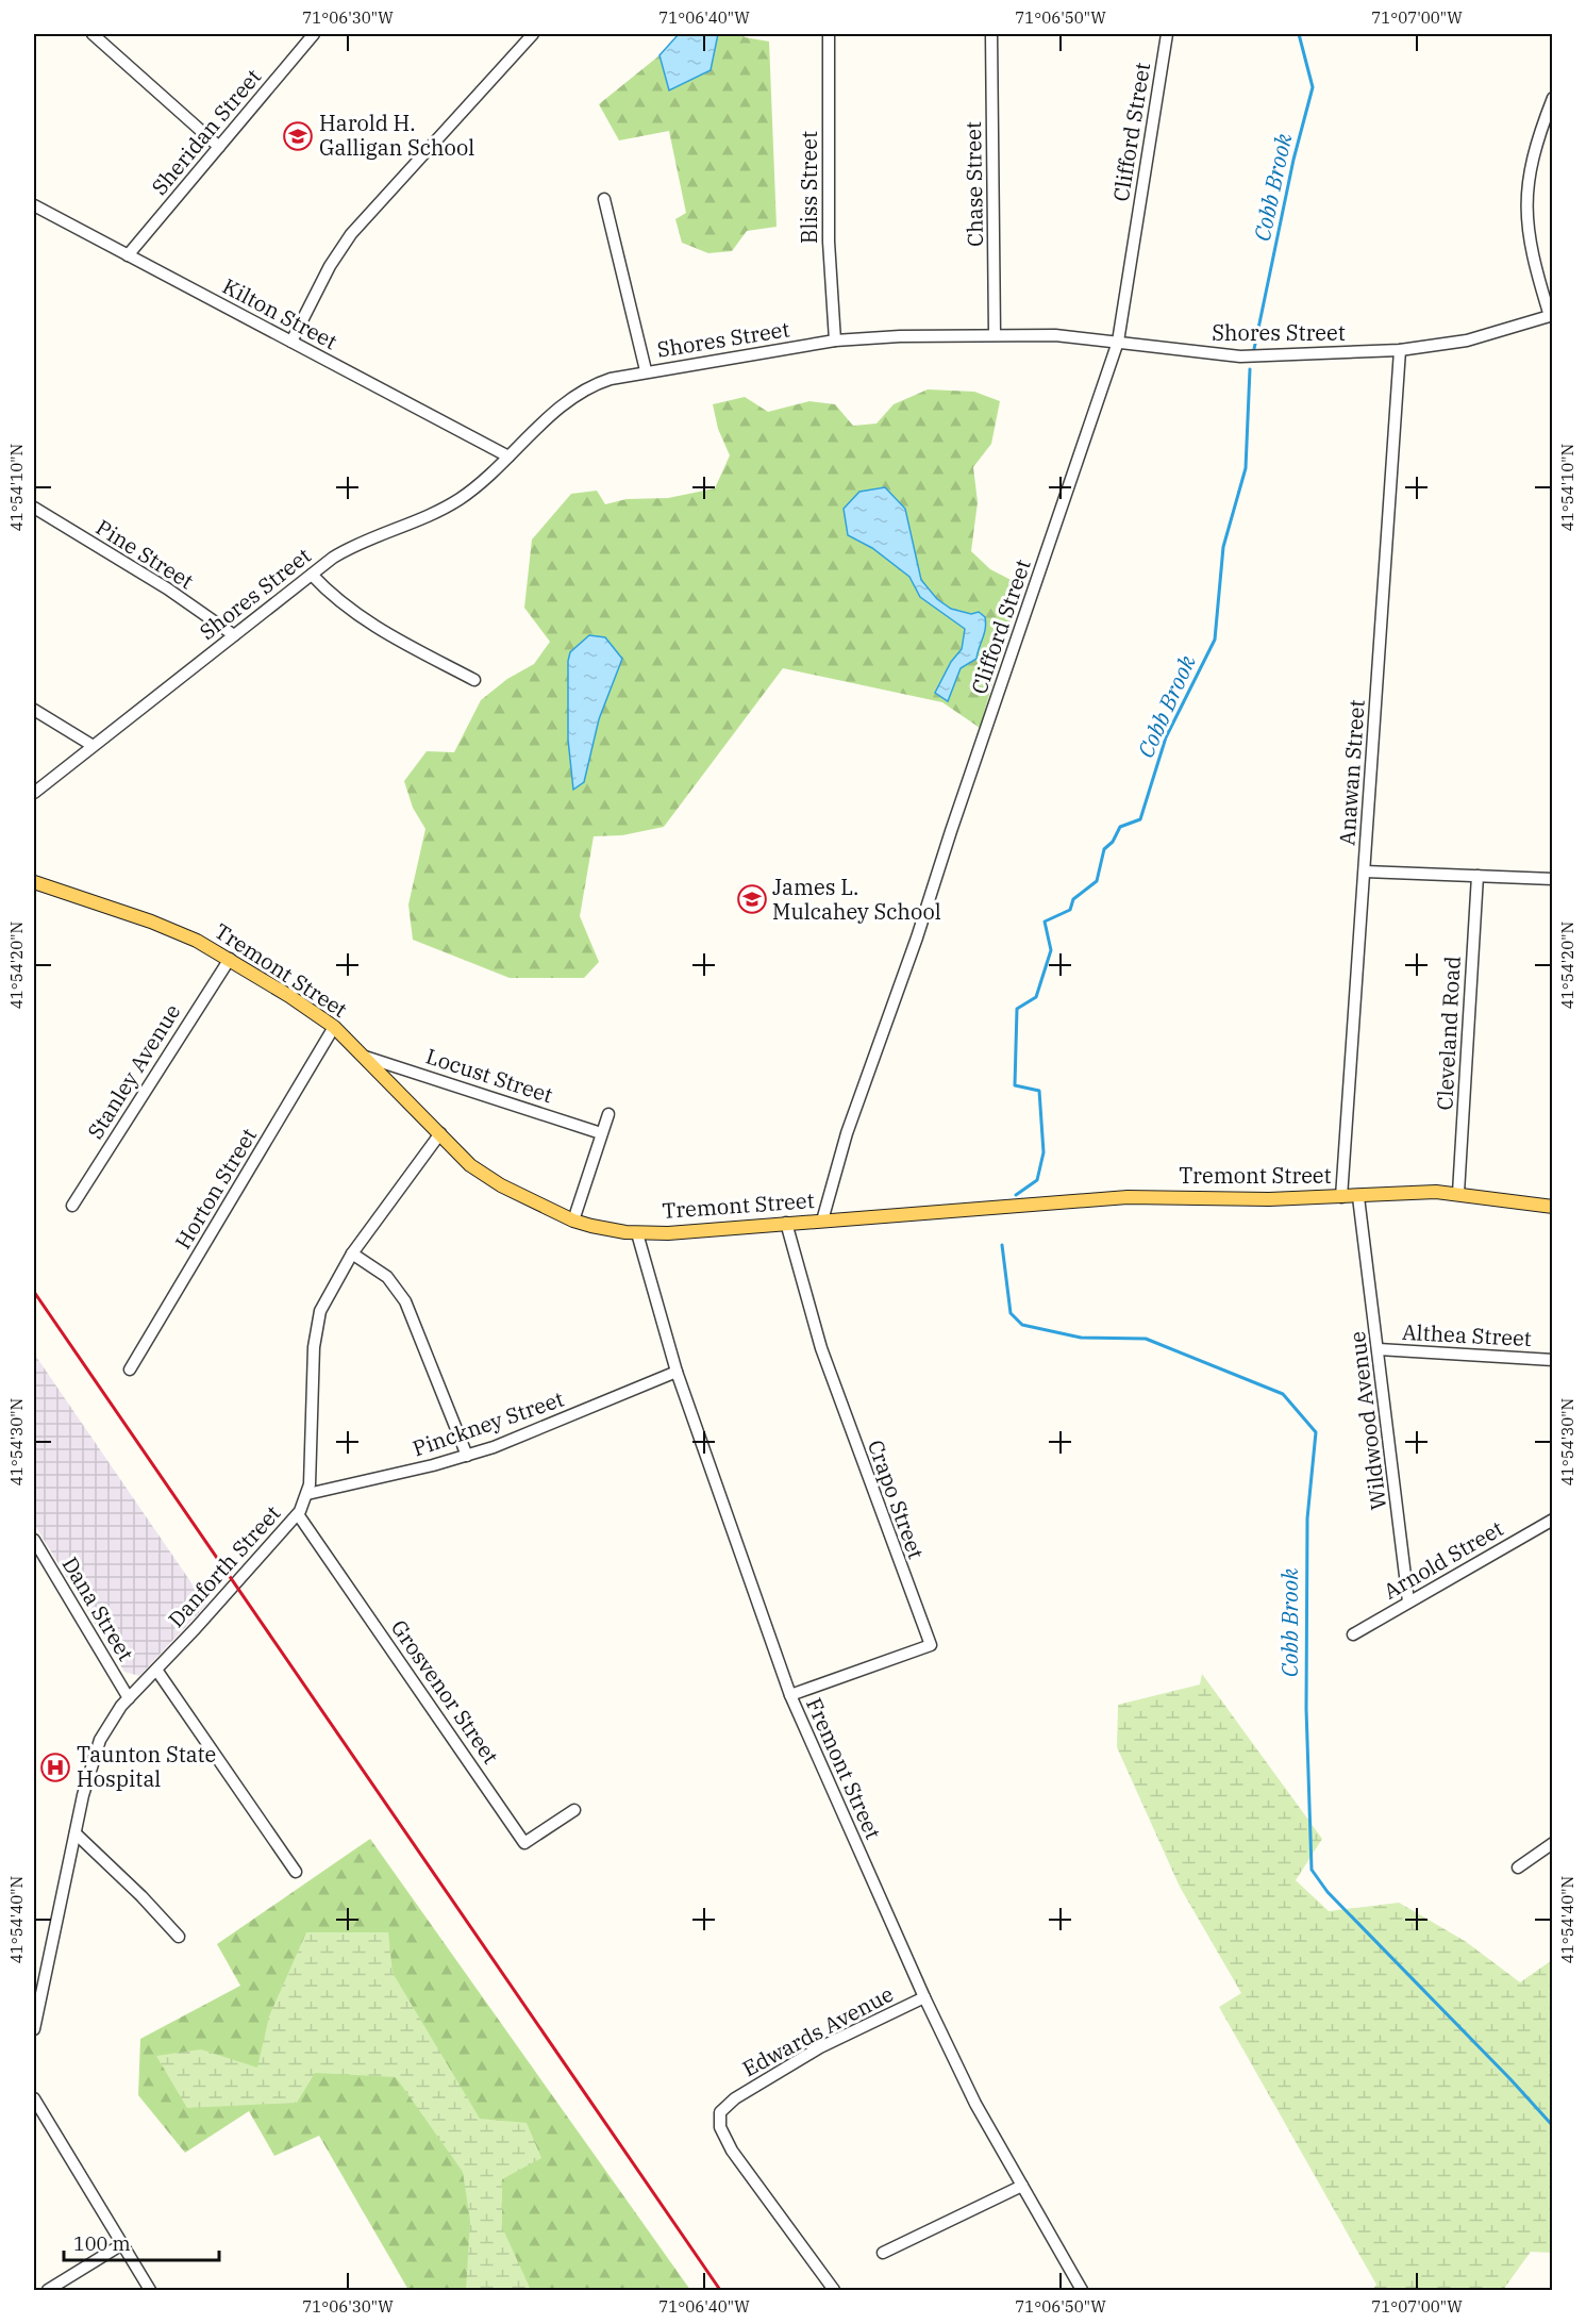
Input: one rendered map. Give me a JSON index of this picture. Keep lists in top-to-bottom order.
{
  "streets": {
    "main road": ["Tremont Street"],
    "street": [
      "Sheridan Street",
      "Clifford Street",
      "Chase Street",
      "Bliss Street",
      "Kilton Street",
      "Shores Street",
      "Pine Street",
      "Anawan Street",
      "Cleveland Road",
      "Stanley Avenue",
      "Locust Street",
      "Horton Street",
      "Althea Street",
      "Wildwood Avenue",
      "Pinckney Street",
      "Crapo Street",
      "Arnold Street",
      "Danforth Street",
      "Dana Street",
      "Grosvenor Street",
      "Fremont Street",
      "Edwards Avenue"
    ]
  },
  "crossings": [
    ["Sheridan Street", "Kilton Street"],
    ["Clifford Street", "Shores Street"],
    ["Clifford Street", "Tremont Street"],
    ["Chase Street", "Shores Street"],
    ["Bliss Street", "Shores Street"],
    ["Kilton Street", "Shores Street"],
    ["Shores Street", "Pine Street"],
    ["Shores Street", "Anawan Street"],
    ["Anawan Street", "Tremont Street"],
    ["Tremont Street", "Cleveland Road"],
    ["Tremont Street", "Stanley Avenue"],
    ["Tremont Street", "Locust Street"],
    ["Tremont Street", "Horton Street"],
    ["Tremont Street", "Wildwood Avenue"],
    ["Tremont Street", "Crapo Street"],
    ["Tremont Street", "Danforth Street"],
    ["Tremont Street", "Fremont Street"],
    ["Althea Street", "Wildwood Avenue"],
    ["Wildwood Avenue", "Arnold Street"],
    ["Pinckney Street", "Danforth Street"],
    ["Pinckney Street", "Fremont Street"],
    ["Crapo Street", "Fremont Street"],
    ["Danforth Street", "Dana Street"],
    ["Danforth Street", "Grosvenor Street"],
    ["Fremont Street", "Edwards Avenue"]
  ],
  "water": ["Cobb Brook"],
  "places": {
    "school or university": ["Harold H. Galligan School", "James L. Mulcahey School"],
    "hospital": ["Taunton State Hospital"]
  },
  "scale_bar": "100 m",
  "coordinates": [
    "71°06'30\"W",
    "71°06'40\"W",
    "71°06'50\"W",
    "71°07'00\"W",
    "41°54'10\"N",
    "41°54'20\"N",
    "41°54'30\"N",
    "41°54'40\"N"
  ]
}
